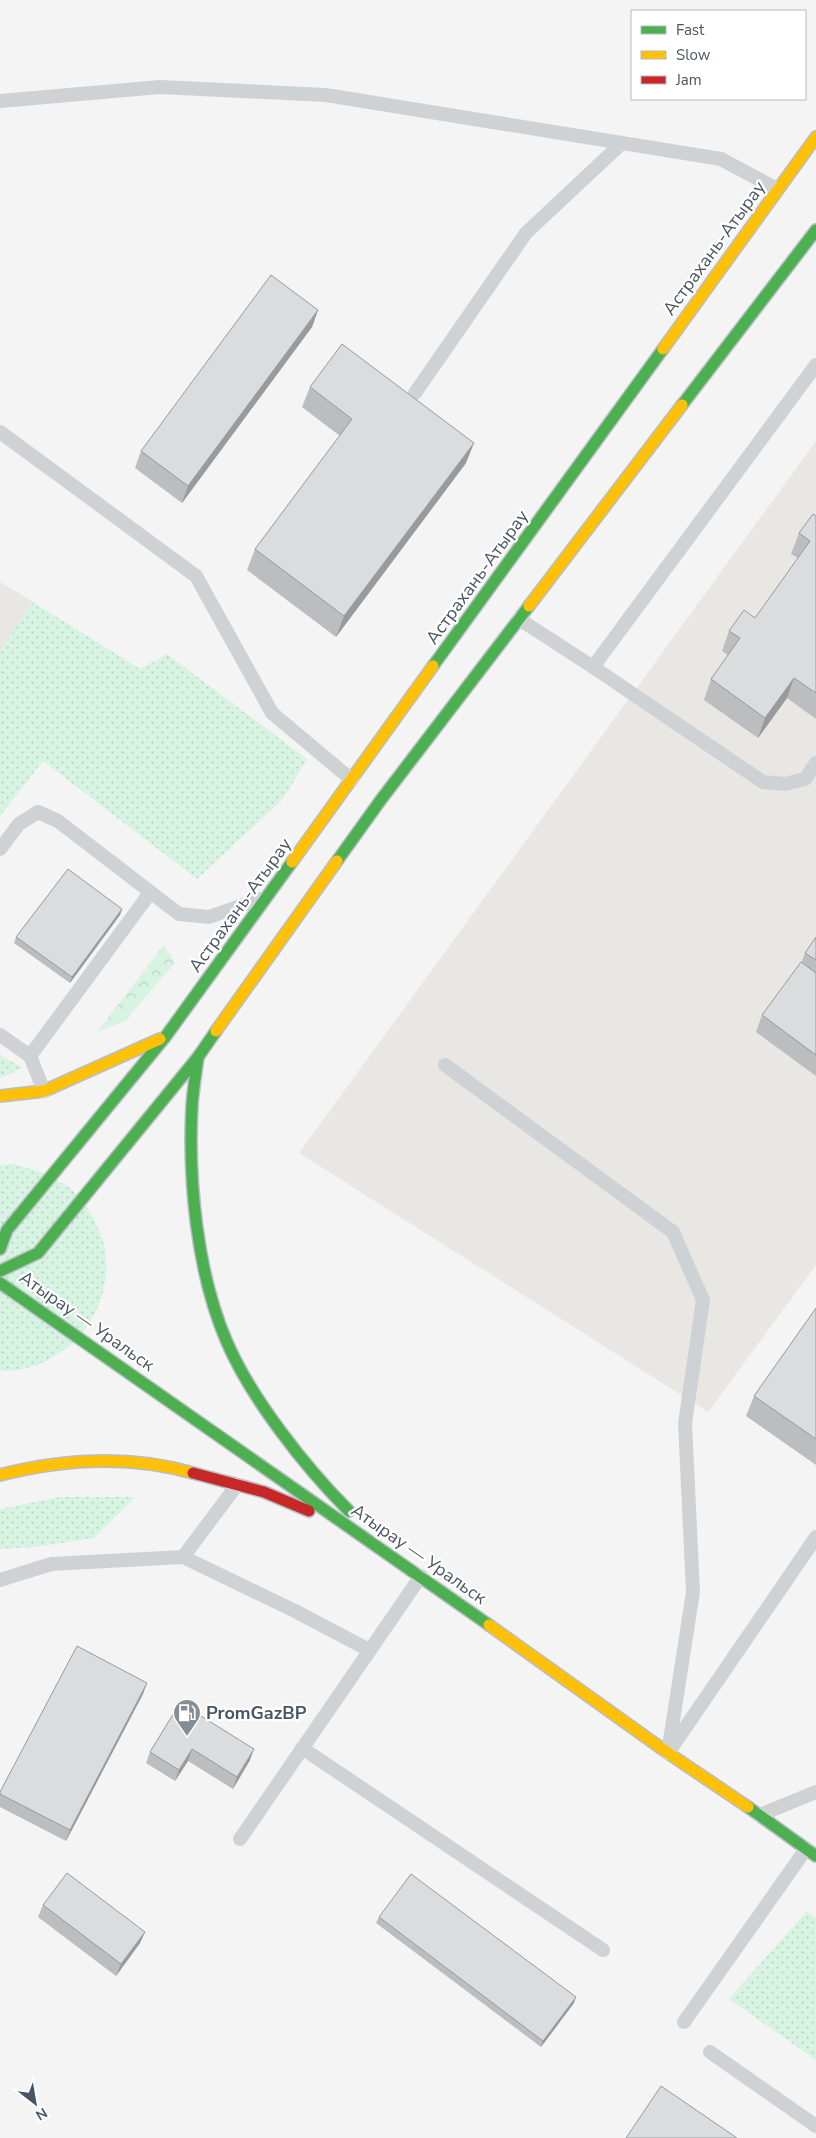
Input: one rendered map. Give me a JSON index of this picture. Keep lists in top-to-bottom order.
{
  "streets": {
    "highway": ["Астрахань-Атырау", "Атырау — Уральск"]
  },
  "places": {
    "fuel station": ["PromGazBP"]
  },
  "legend": ["Fast", "Slow", "Jam"],
  "north": "bottom right"
}
